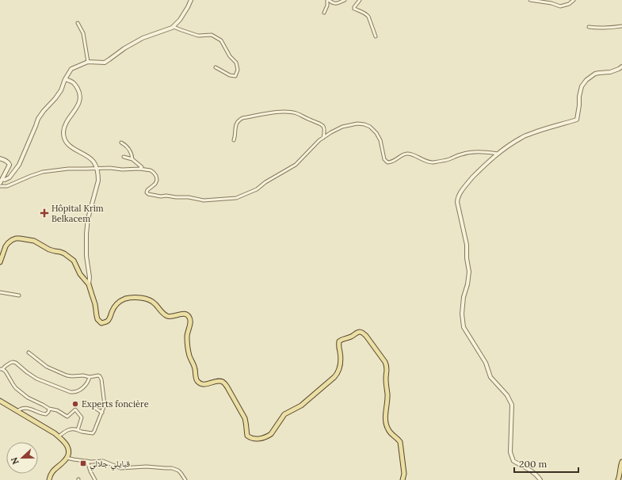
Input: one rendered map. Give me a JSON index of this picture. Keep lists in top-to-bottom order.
{
  "places": {
    "health": ["Hôpital Krim Belkacem"],
    "other": ["Experts foncière"],
    "transit": ["قبايلي جلالي"]
  },
  "scale_bar": "200 m",
  "north": "left"
}
